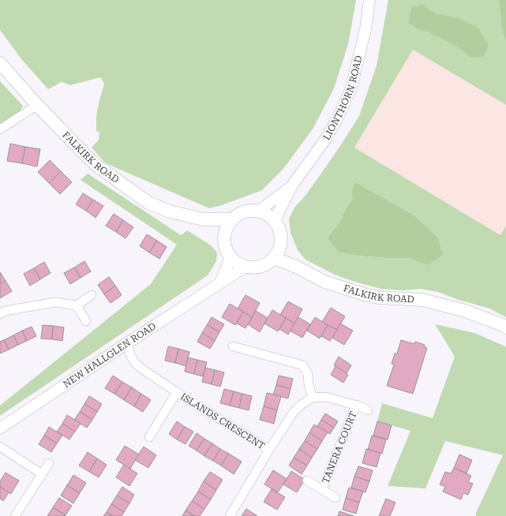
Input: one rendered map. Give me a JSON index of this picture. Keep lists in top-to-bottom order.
{
  "streets": {
    "main road": ["FALKIRK ROAD"],
    "street": [
      "LIONTHORN ROAD",
      "NEW HALLGLEN ROAD",
      "ISLANDS CRESCENT",
      "TANERA COURT"
    ]
  },
  "crossings": [
    ["LIONTHORN ROAD", "FALKIRK ROAD"],
    ["LIONTHORN ROAD", "NEW HALLGLEN ROAD"],
    ["FALKIRK ROAD", "NEW HALLGLEN ROAD"],
    ["NEW HALLGLEN ROAD", "ISLANDS CRESCENT"]
  ]
}
